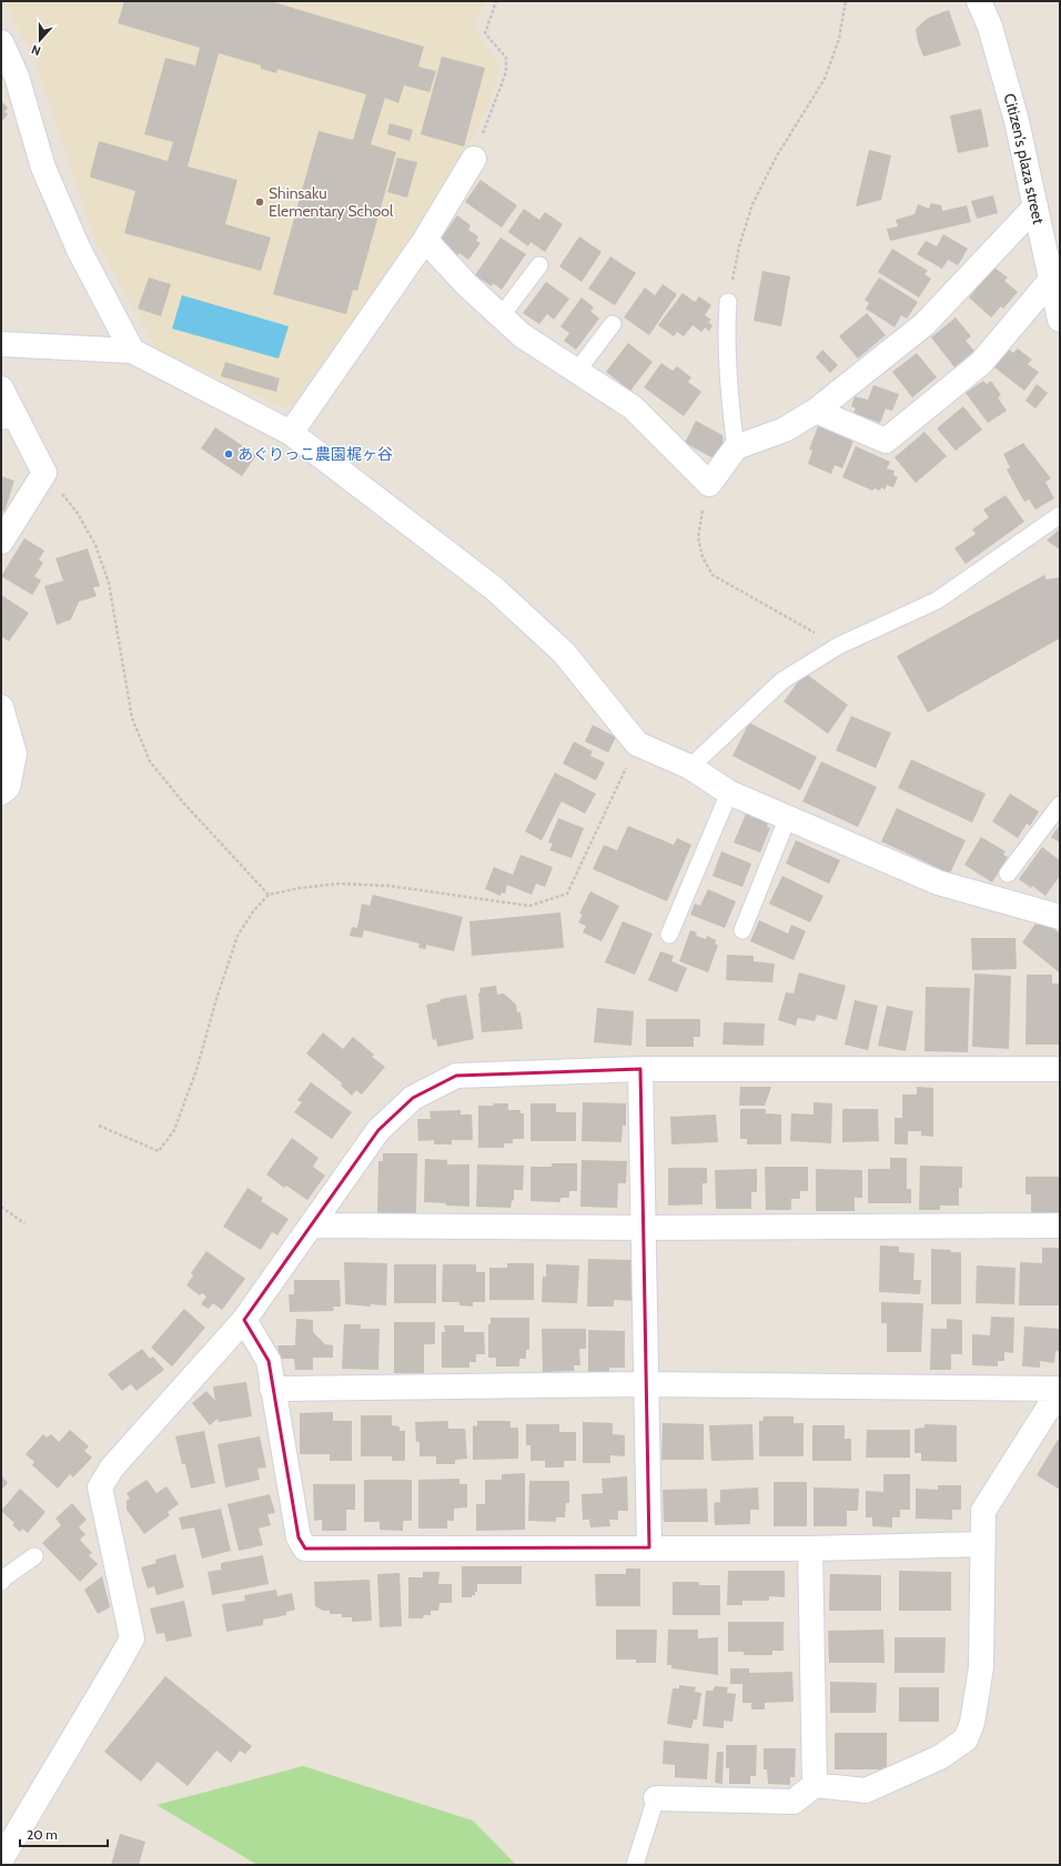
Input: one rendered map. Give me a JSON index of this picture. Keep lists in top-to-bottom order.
{
  "streets": {
    "street": ["Citizen's plaza street"]
  },
  "places": ["Shinsaku Elementary School", "あぐりっこ農園梶ヶ谷"],
  "scale_bar": "20 m",
  "north": "bottom"
}
